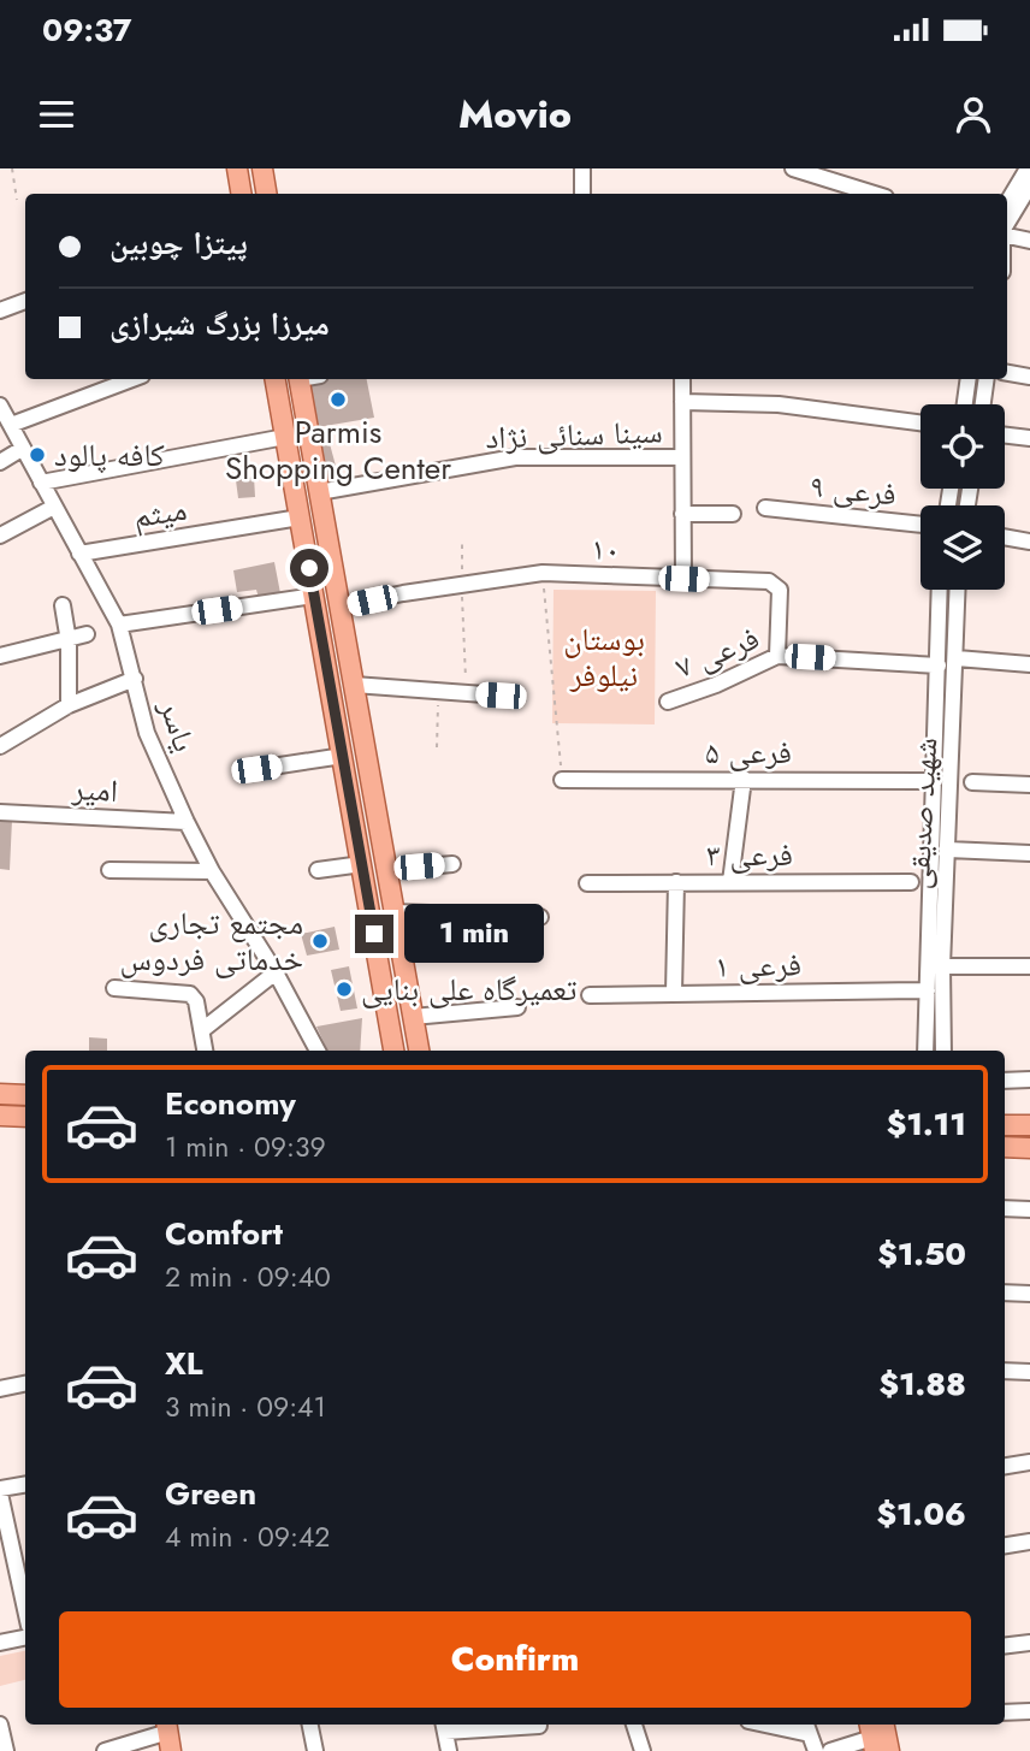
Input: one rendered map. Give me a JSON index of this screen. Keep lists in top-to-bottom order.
{
  "streets": {
    "street": [
      "سینا سنائی نژاد",
      "فرعی ۹",
      "میثم",
      "۱۰",
      "فرعی ۷",
      "یاسر",
      "فرعی ۵",
      "امیر",
      "شهید صدیقی",
      "فرعی ۳",
      "فرعی ۱"
    ]
  },
  "crossings": [
    ["میثم", "یاسر"],
    ["۱۰", "فرعی ۷"],
    ["فرعی ۷", "شهید صدیقی"],
    ["یاسر", "امیر"],
    ["فرعی ۵", "شهید صدیقی"],
    ["شهید صدیقی", "فرعی ۱"]
  ],
  "parks": ["بوستان نیلوفر"],
  "places": [
    "Parmis Shopping Center",
    "کافه پالود",
    "مجتمع تجاری خدماتی فردوس",
    "تعمیرگاه علی بنایی"
  ],
  "page": {
    "status": "09:37",
    "header": "Movio",
    "banner": ["پیتزا چوبین", "میرزا بزرگ شیرازی"],
    "bubble": "1 min",
    "list": [
      {
        "name": "Economy",
        "note": "1 min · 09:39",
        "value": "$1.11"
      },
      {
        "name": "Comfort",
        "note": "2 min · 09:40",
        "value": "$1.50"
      },
      {
        "name": "XL",
        "note": "3 min · 09:41",
        "value": "$1.88"
      },
      {
        "name": "Green",
        "note": "4 min · 09:42",
        "value": "$1.06"
      }
    ],
    "buttons": "Confirm"
  }
}
